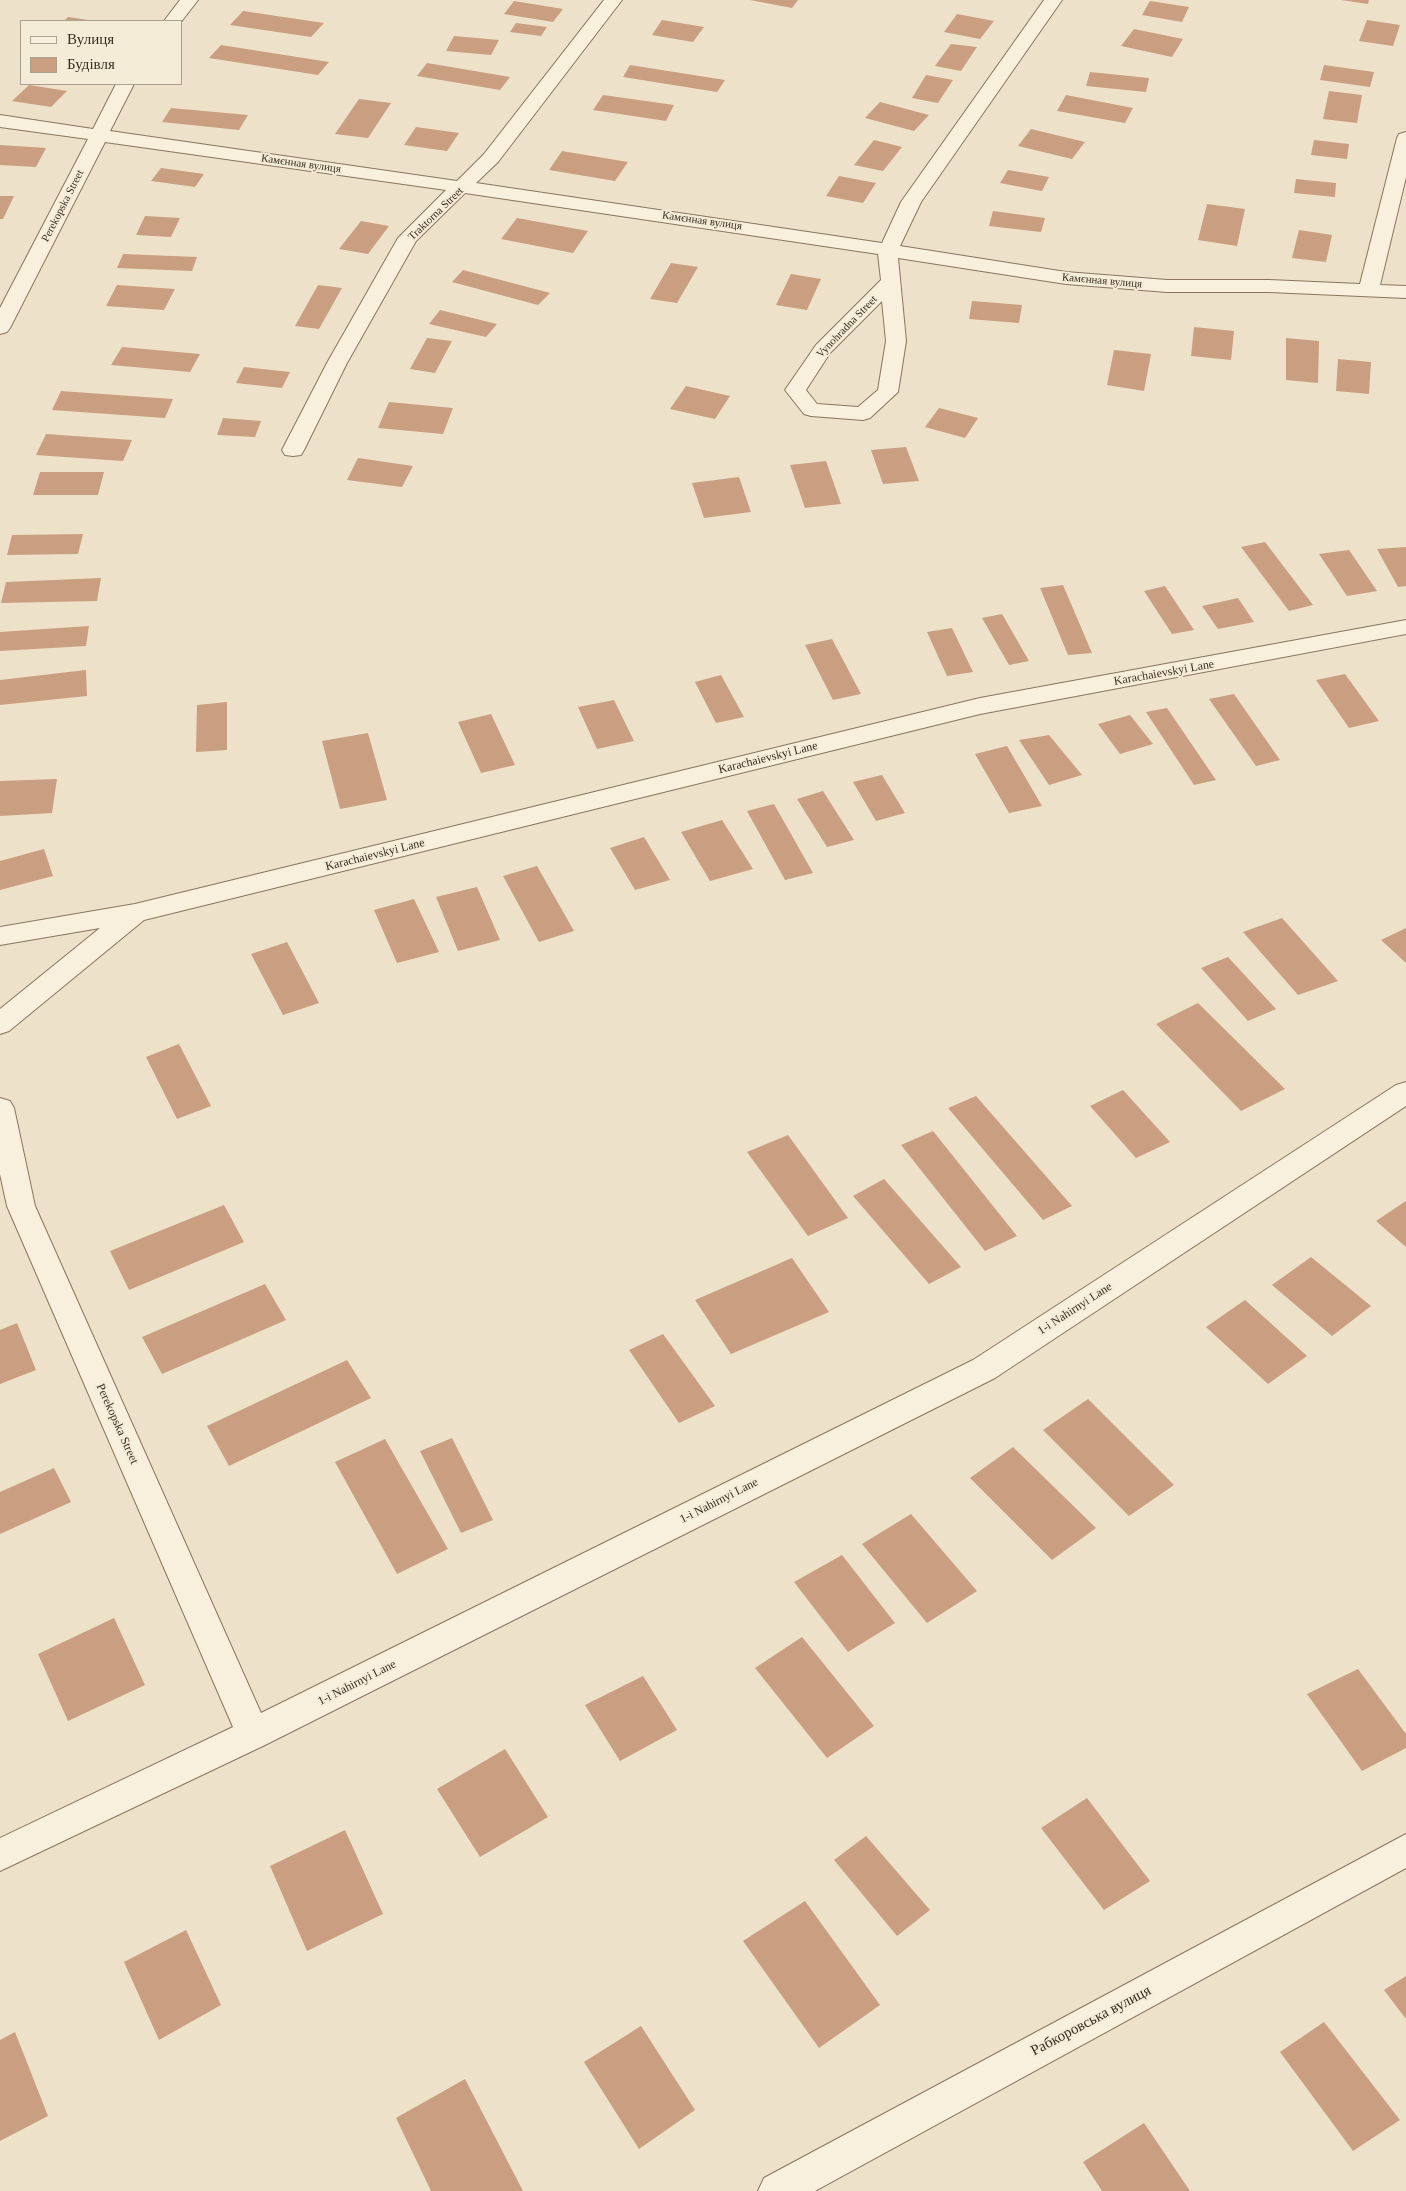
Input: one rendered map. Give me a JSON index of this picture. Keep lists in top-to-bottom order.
{
  "streets": {
    "street": [
      "Камєнная вулиця",
      "Perekopska Street",
      "Traktorna Street",
      "Vynohradna Street",
      "Karachaievskyi Lane",
      "1-i Nahirnyi Lane",
      "Рабкоровська вулиця"
    ]
  },
  "crossings": [
    ["Камєнная вулиця", "Perekopska Street"],
    ["Камєнная вулиця", "Traktorna Street"],
    ["Камєнная вулиця", "Vynohradna Street"],
    ["Perekopska Street", "1-i Nahirnyi Lane"]
  ],
  "legend": ["Вулиця", "Будівля"]
}
